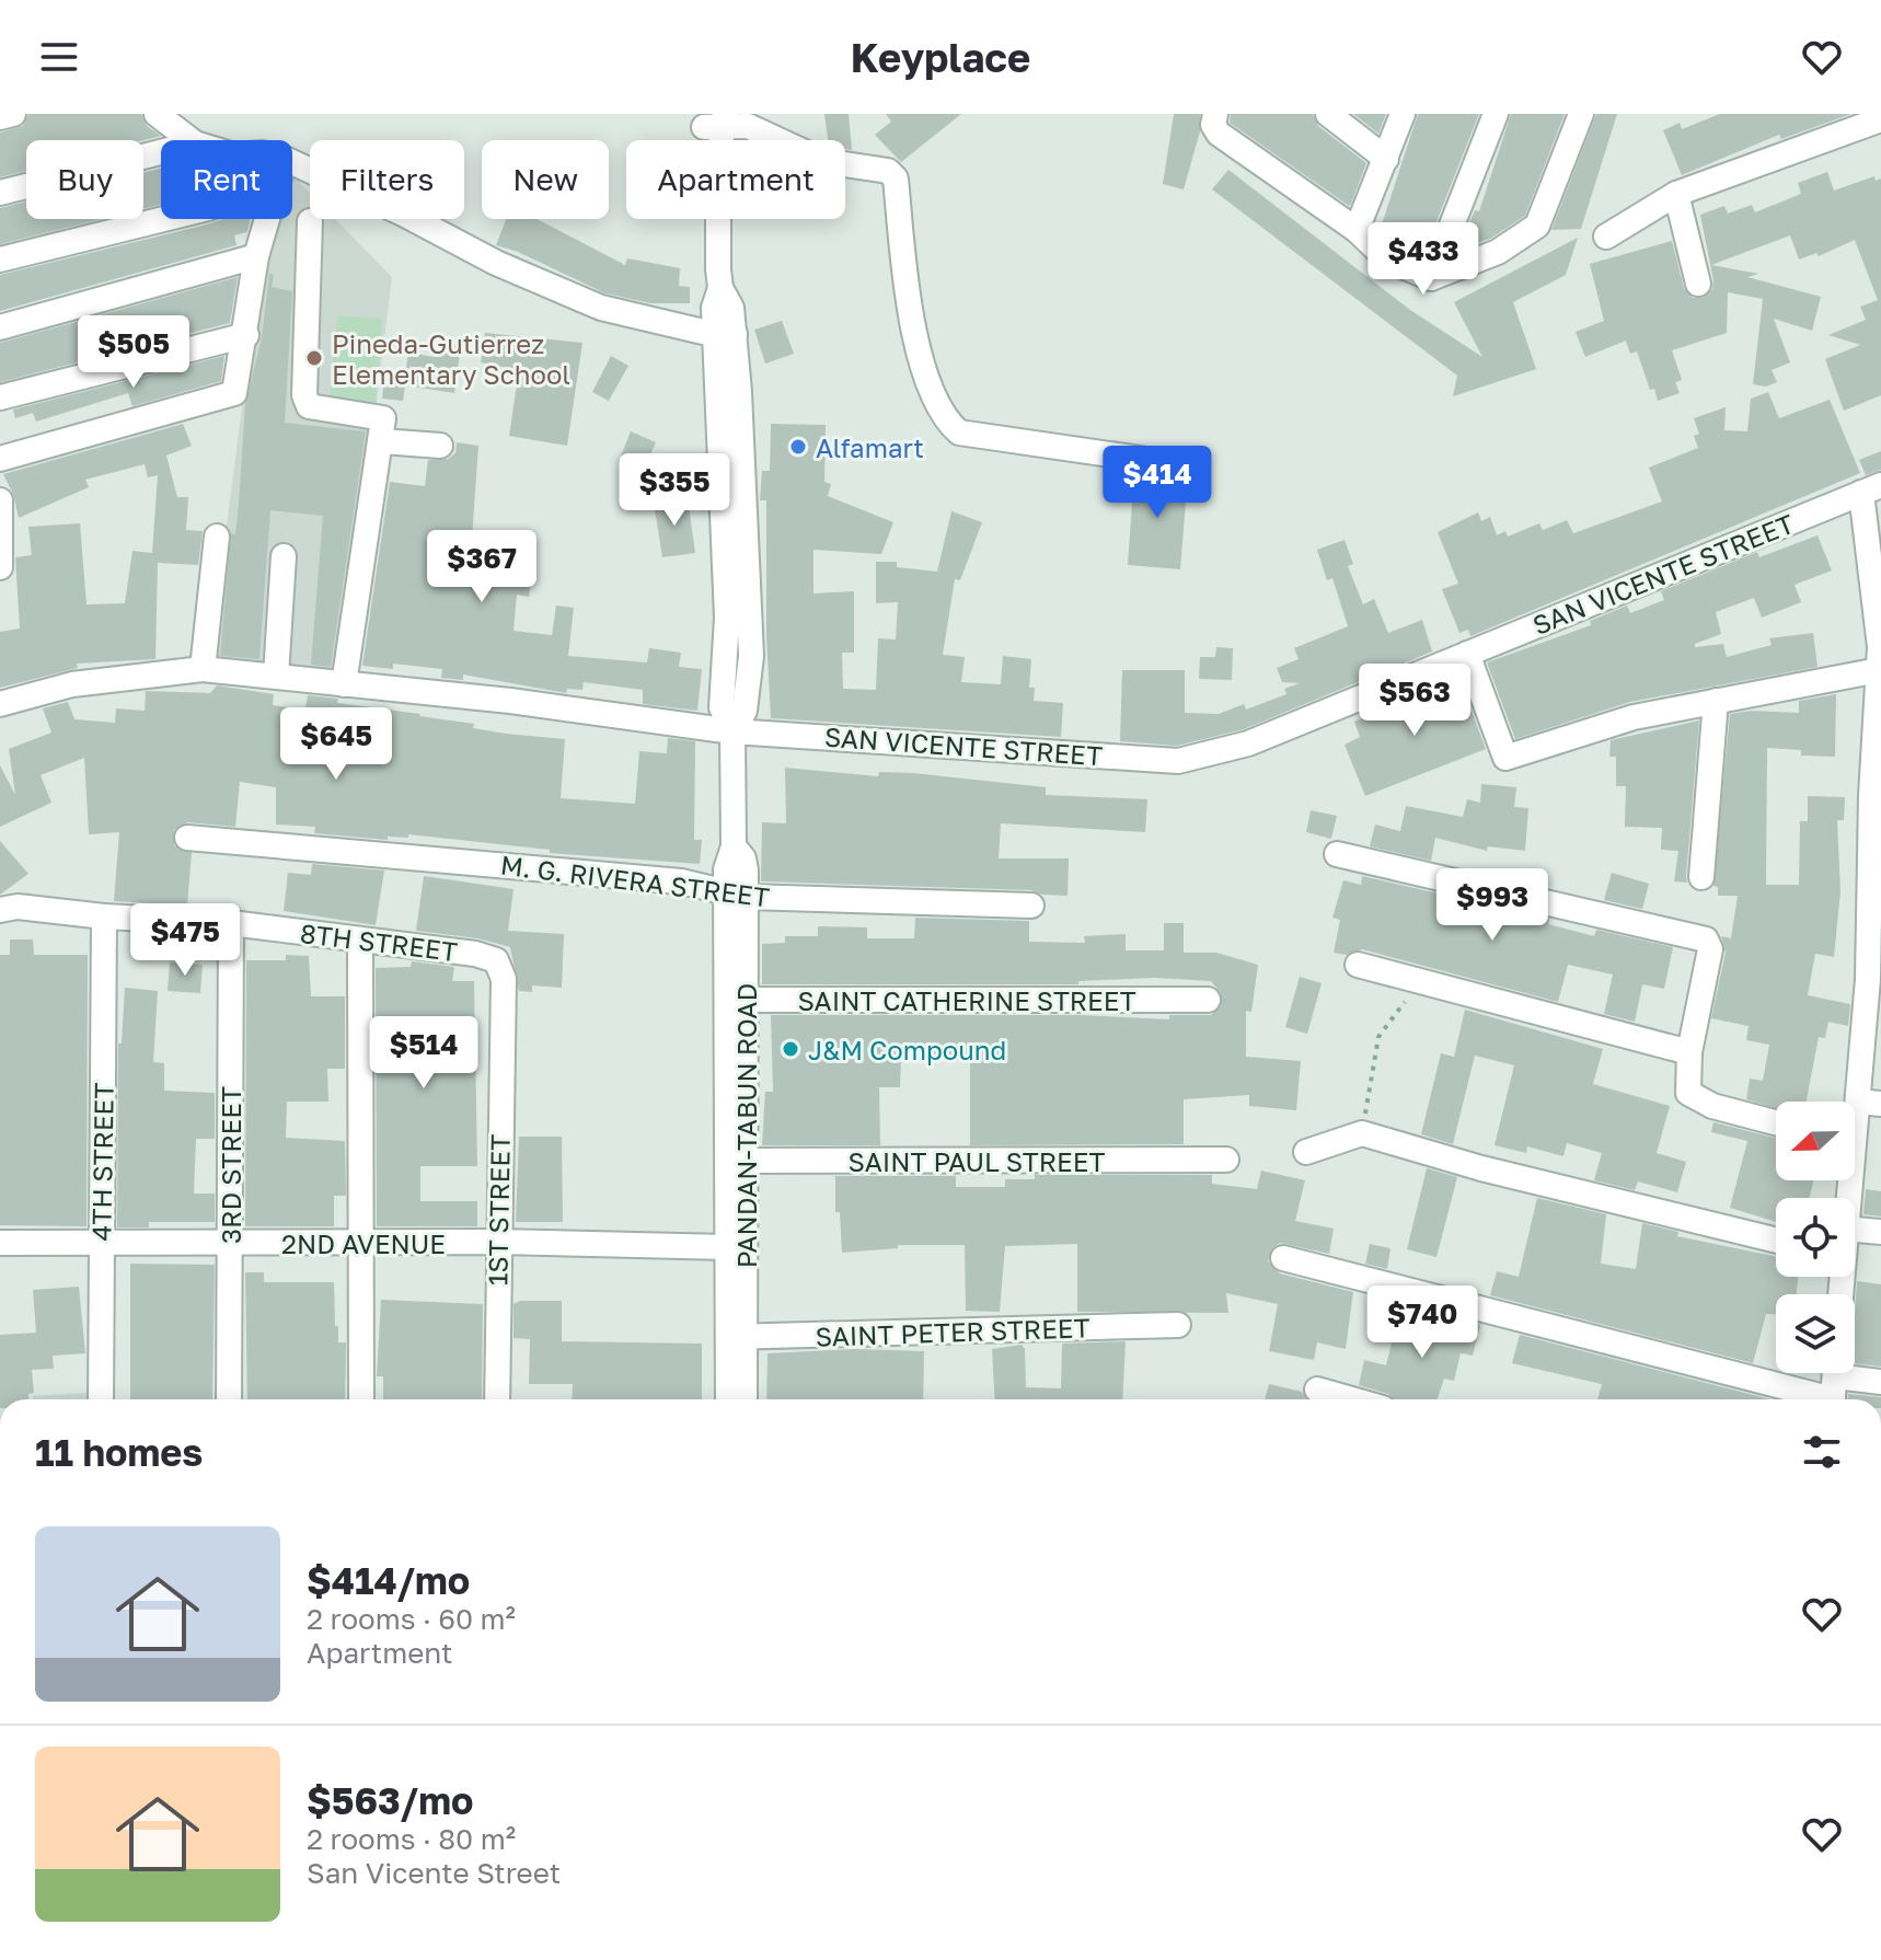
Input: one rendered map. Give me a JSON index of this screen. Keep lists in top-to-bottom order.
{
  "streets": {
    "street": [
      "SAN VICENTE STREET",
      "M. G. RIVERA STREET",
      "8TH STREET",
      "SAINT CATHERINE STREET",
      "PANDAN-TABUN ROAD",
      "SAINT PAUL STREET",
      "4TH STREET",
      "3RD STREET",
      "1ST STREET",
      "2ND AVENUE",
      "SAINT PETER STREET"
    ]
  },
  "crossings": [
    ["SAN VICENTE STREET", "PANDAN-TABUN ROAD"],
    ["M. G. RIVERA STREET", "PANDAN-TABUN ROAD"],
    ["8TH STREET", "4TH STREET"],
    ["8TH STREET", "3RD STREET"],
    ["8TH STREET", "1ST STREET"],
    ["SAINT CATHERINE STREET", "PANDAN-TABUN ROAD"],
    ["PANDAN-TABUN ROAD", "SAINT PAUL STREET"],
    ["PANDAN-TABUN ROAD", "2ND AVENUE"],
    ["PANDAN-TABUN ROAD", "SAINT PETER STREET"],
    ["4TH STREET", "2ND AVENUE"],
    ["3RD STREET", "2ND AVENUE"],
    ["1ST STREET", "2ND AVENUE"]
  ],
  "places": ["Pineda-Gutierrez Elementary School", "Alfamart", "J&M Compound"],
  "north": "left",
  "page": {
    "header": "Keyplace",
    "chip": [
      "Buy",
      "Rent",
      "Filters",
      "New",
      "Apartment"
    ],
    "price": [
      "$433",
      "$505",
      "$414",
      "$355",
      "$367",
      "$563",
      "$645",
      "$993",
      "$475",
      "$514",
      "$740"
    ],
    "heading": "11 homes",
    "list": [
      {
        "name": "$414/mo",
        "note": "2 rooms · 60 m² · Apartment"
      },
      {
        "name": "$563/mo",
        "note": "2 rooms · 80 m² · San Vicente Street"
      }
    ]
  }
}
